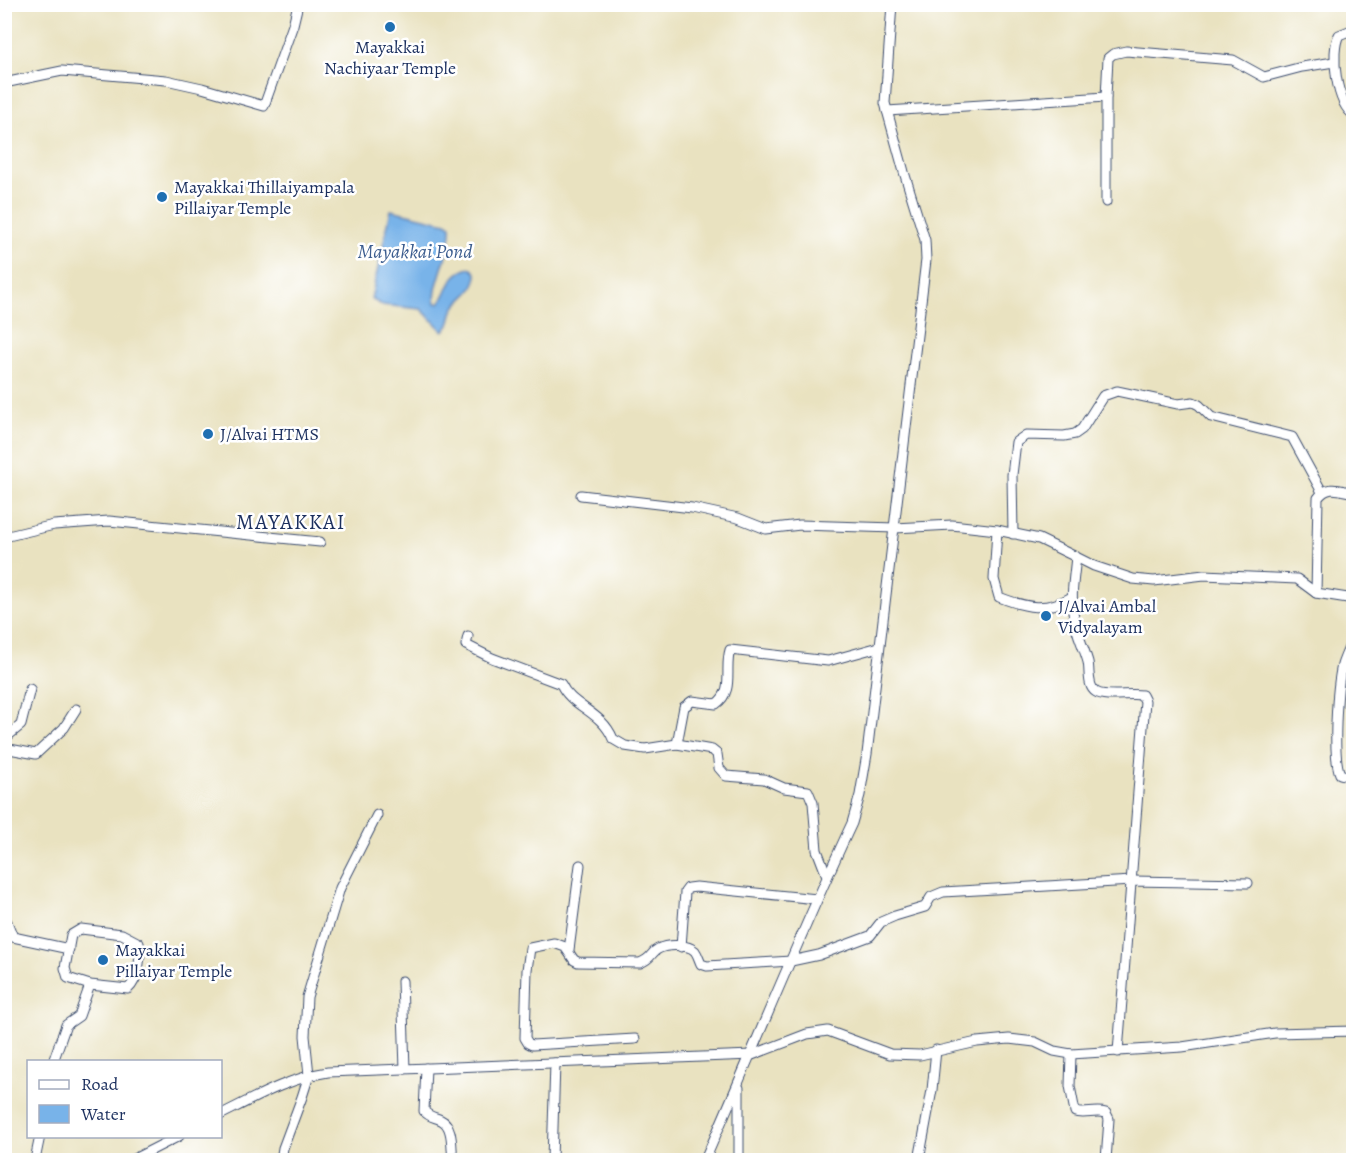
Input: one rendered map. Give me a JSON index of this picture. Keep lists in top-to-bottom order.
{
  "districts": ["MAYAKKAI"],
  "water": ["Mayakkai Pond"],
  "places": [
    "Mayakkai Nachiyaar Temple",
    "Mayakkai Thillaiyampala Pillaiyar Temple",
    "J/Alvai HTMS",
    "J/Alvai Ambal Vidyalayam",
    "Mayakkai Pillaiyar Temple"
  ],
  "legend": ["Road", "Water"]
}
